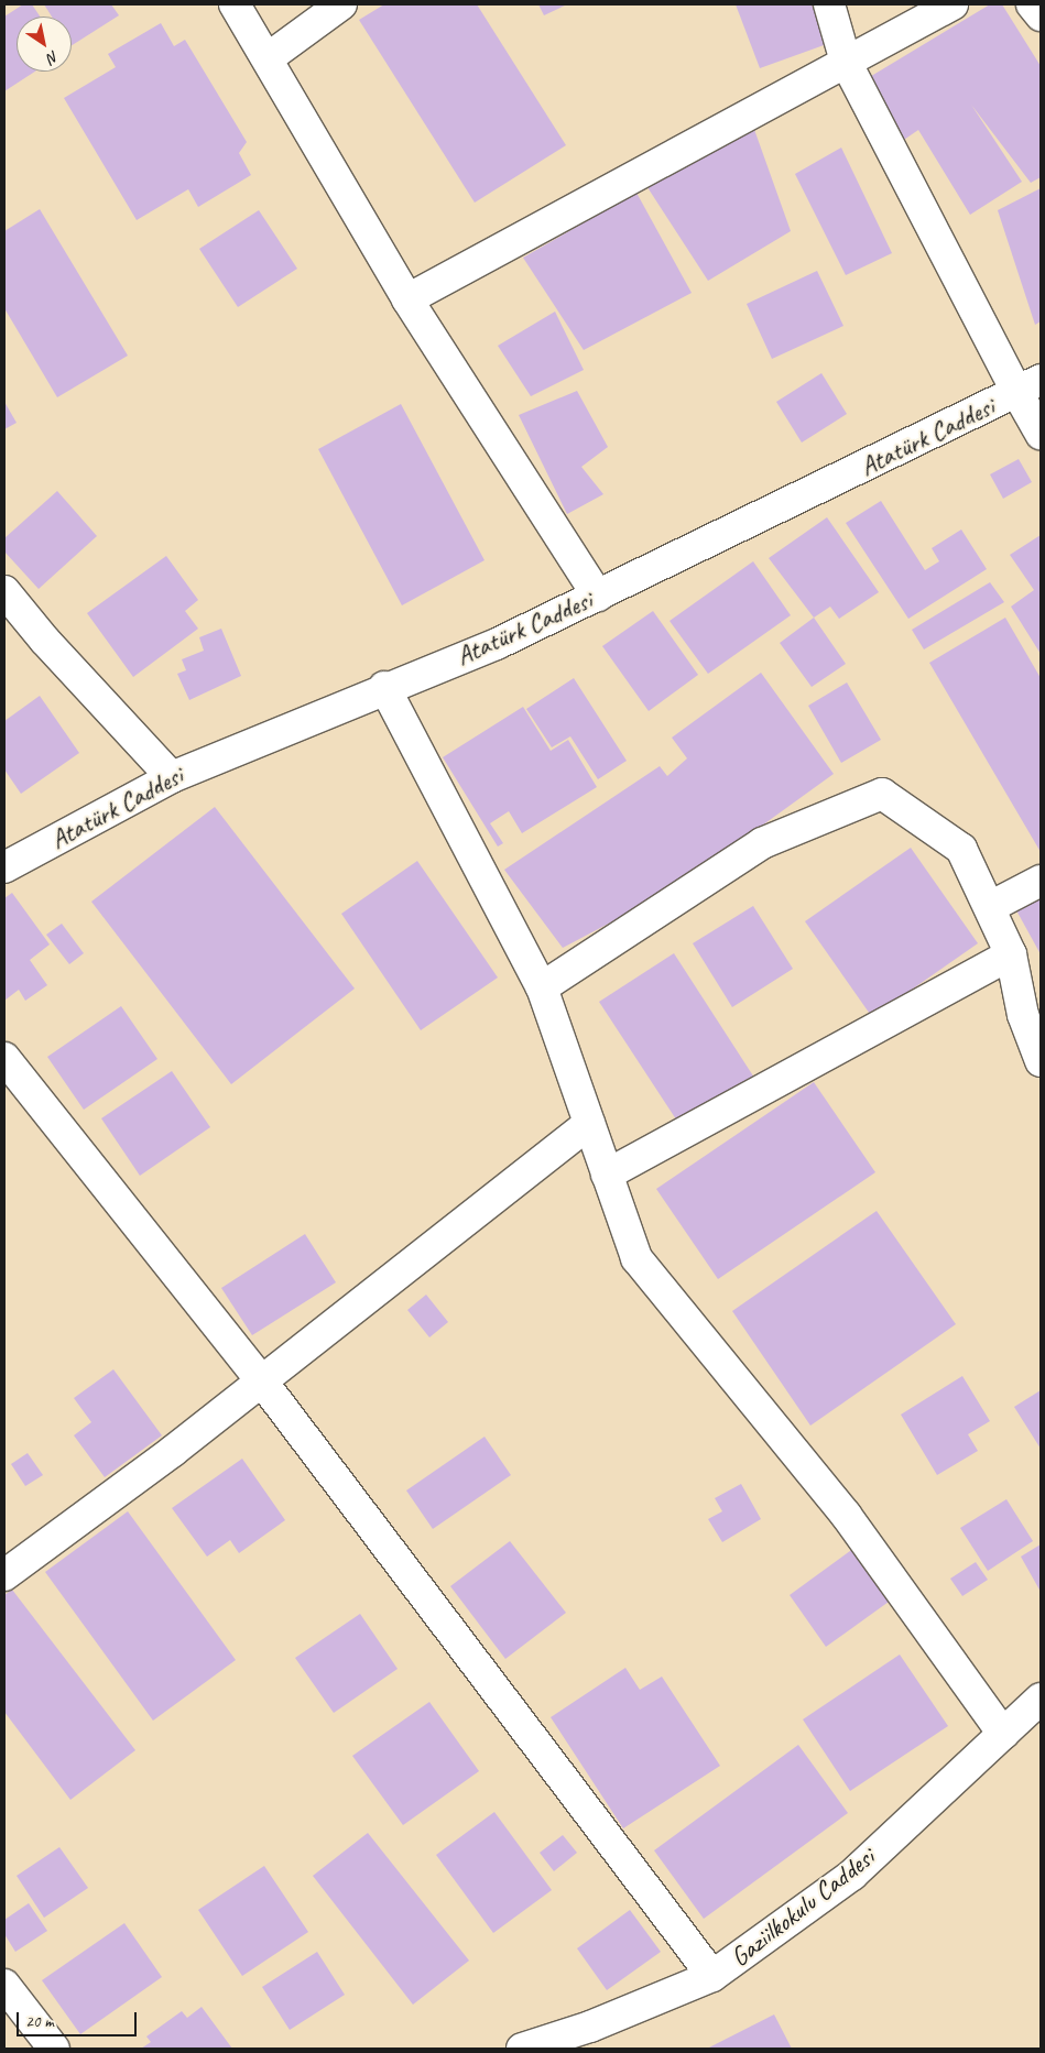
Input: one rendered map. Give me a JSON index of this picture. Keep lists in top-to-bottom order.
{
  "streets": {
    "street": ["Atatürk Caddesi", "Gaziilkokulu Caddesi"]
  },
  "scale_bar": "20 m",
  "north": "bottom right"
}
